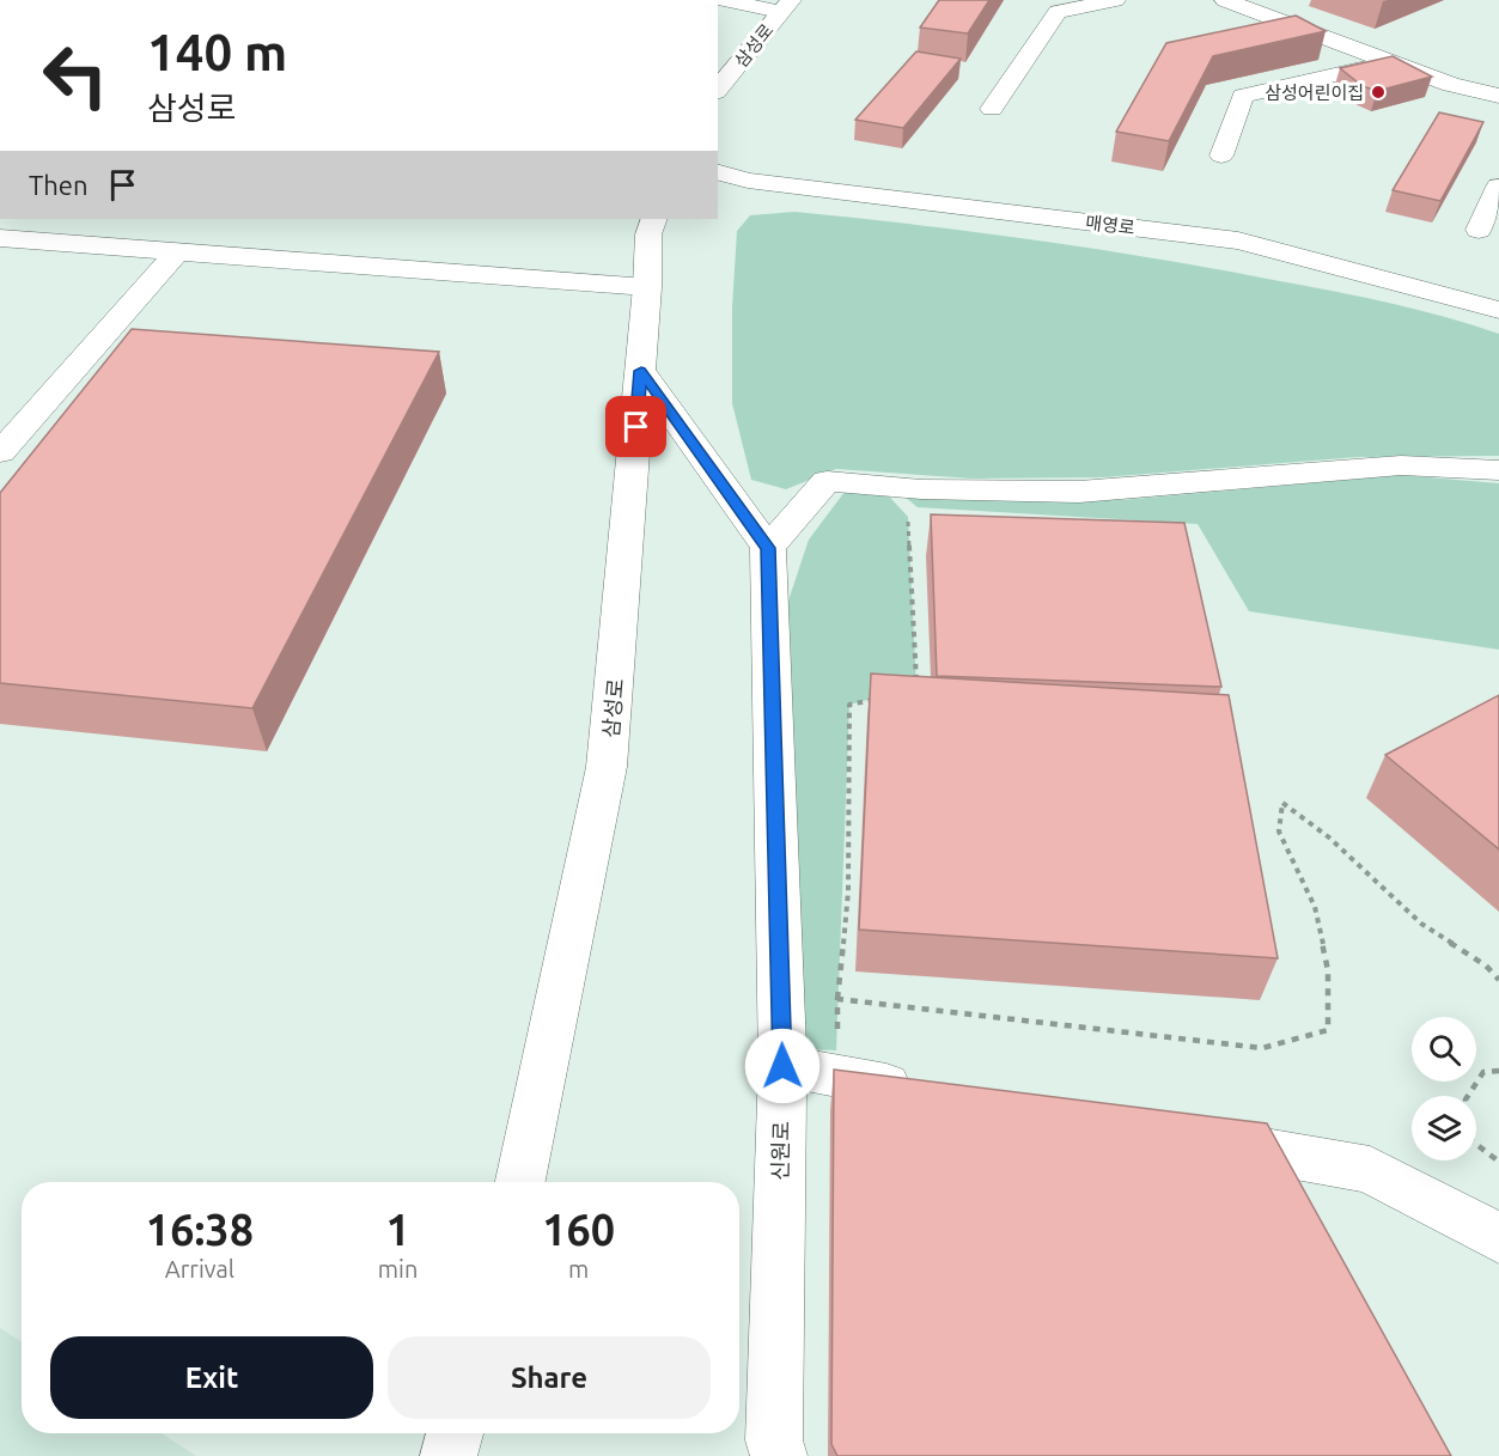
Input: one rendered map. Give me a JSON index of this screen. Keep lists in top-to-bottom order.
{
  "streets": {
    "street": ["삼성로", "매영로", "신원로"]
  },
  "places": ["삼성어린이집"],
  "page": {
    "turn": ["140 m", "삼성로"],
    "then": "Then",
    "eta": [
      "16:38",
      "Arrival",
      "1",
      "min",
      "160",
      "m"
    ],
    "buttons": ["Exit", "Share"]
  }
}
